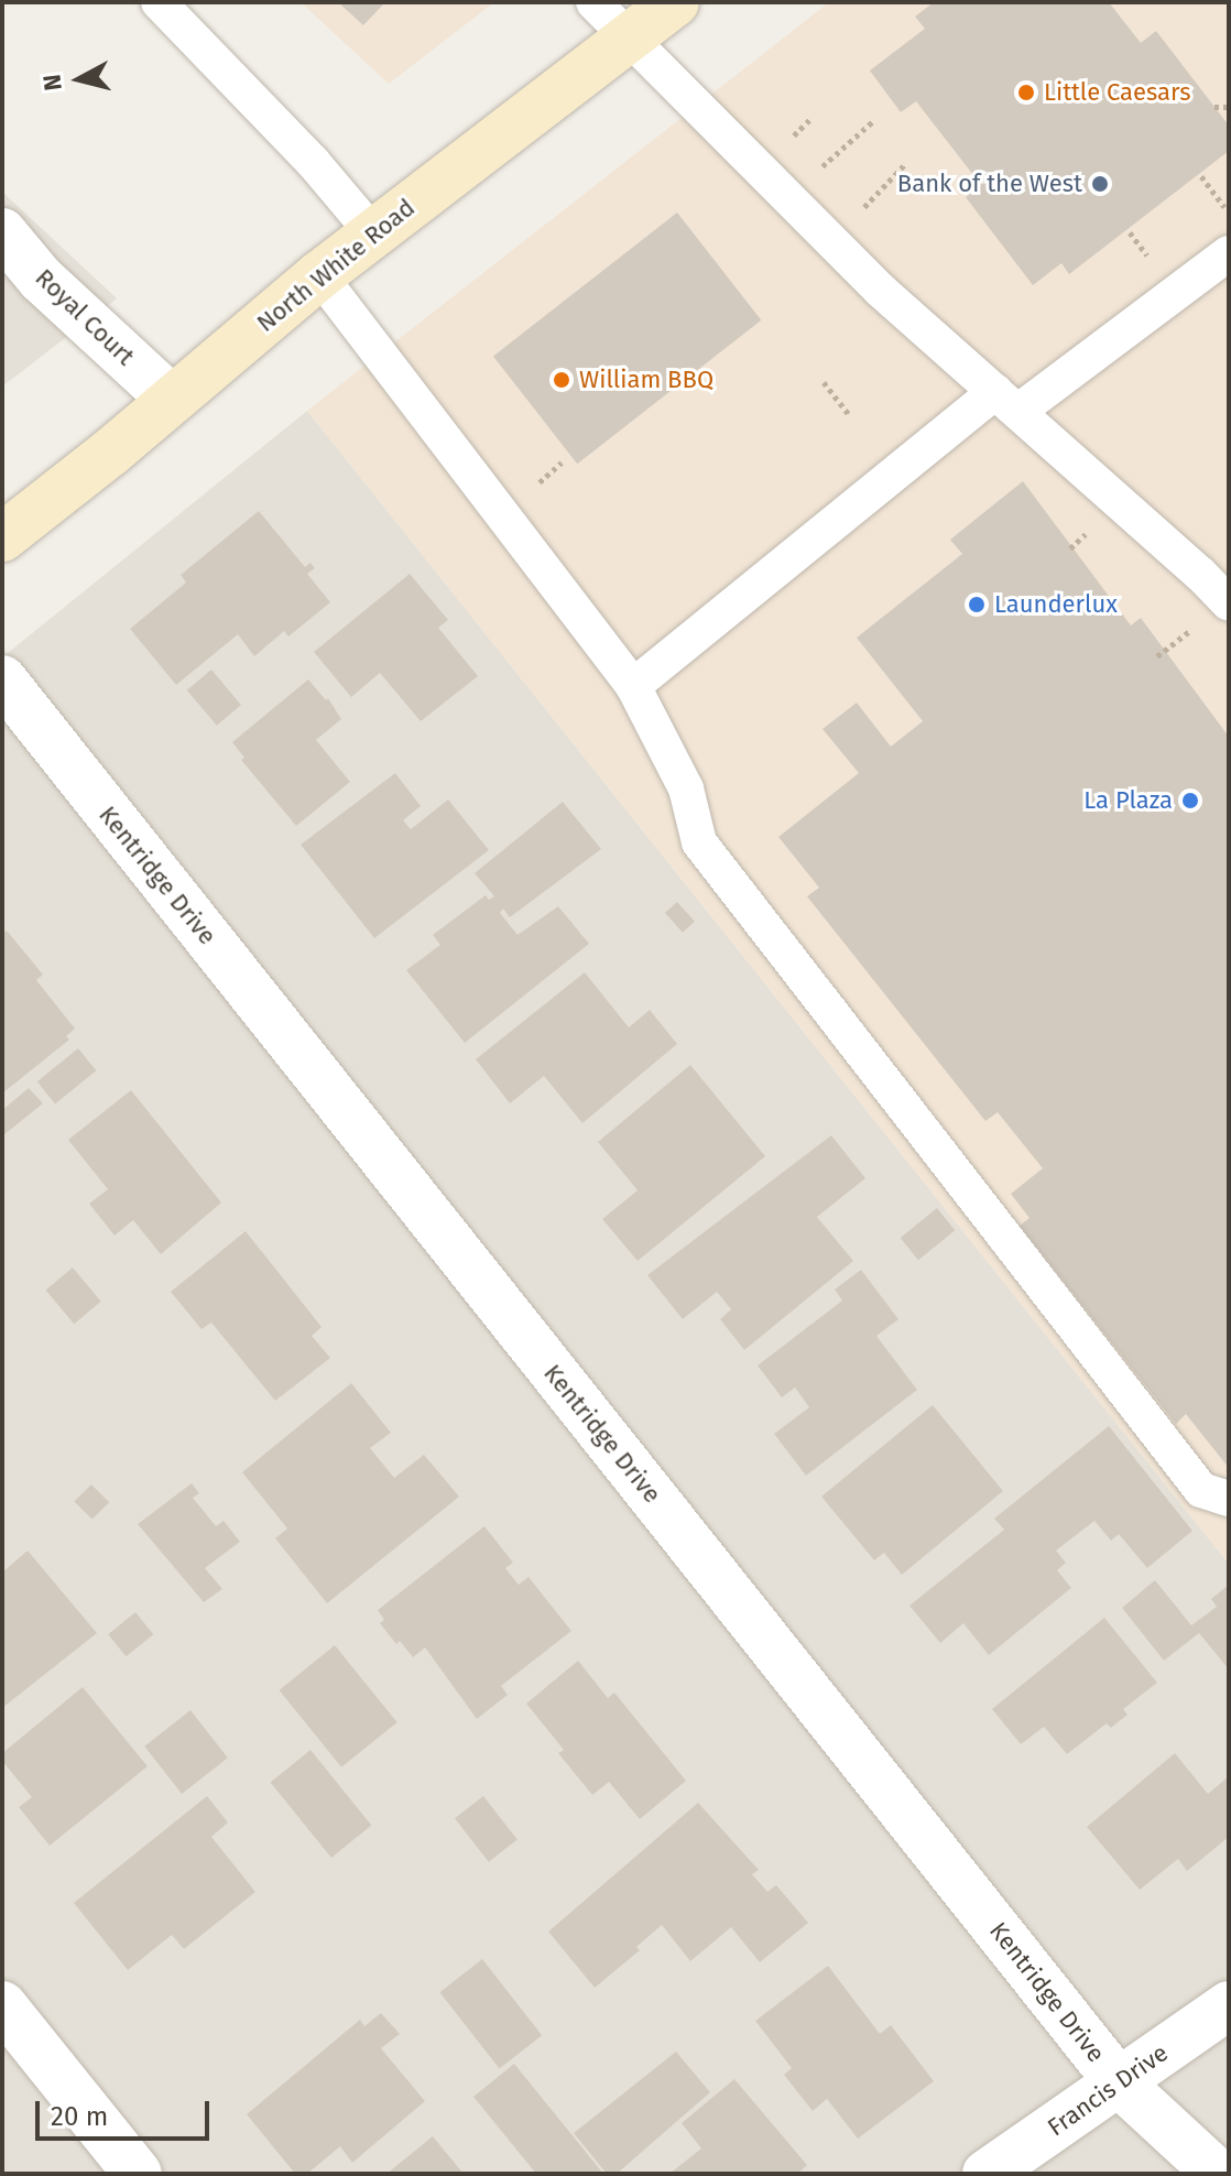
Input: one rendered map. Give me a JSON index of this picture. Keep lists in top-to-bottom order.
{
  "streets": {
    "main road": ["North White Road"],
    "street": ["Royal Court", "Kentridge Drive", "Francis Drive"]
  },
  "crossings": [
    ["North White Road", "Royal Court"],
    ["Kentridge Drive", "Francis Drive"]
  ],
  "places": [
    "Little Caesars",
    "Bank of the West",
    "William BBQ",
    "Launderlux",
    "La Plaza"
  ],
  "scale_bar": "20 m",
  "north": "left"
}
